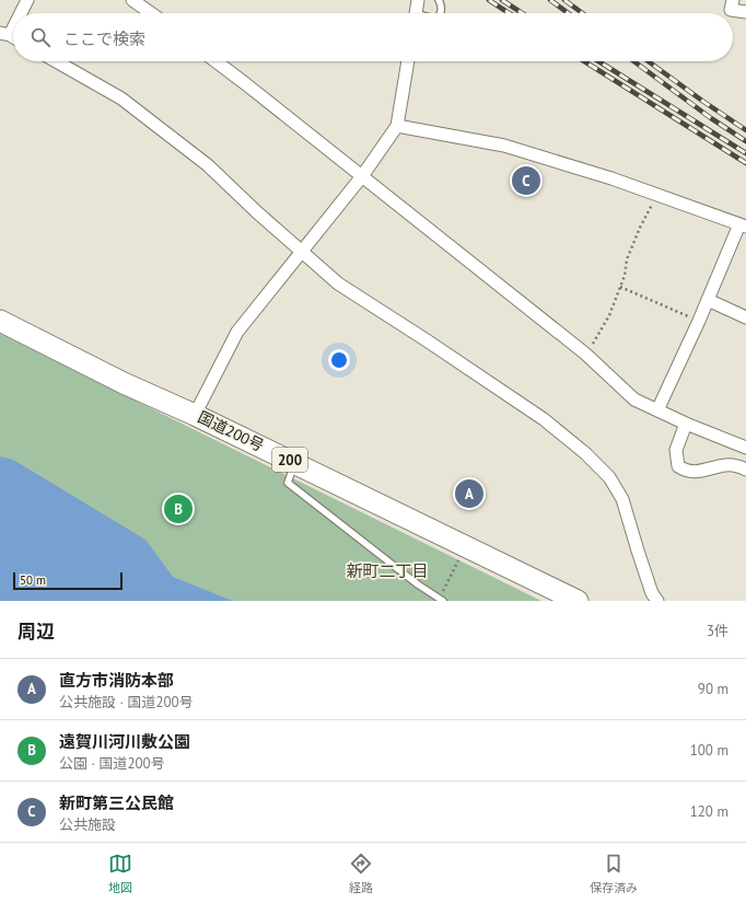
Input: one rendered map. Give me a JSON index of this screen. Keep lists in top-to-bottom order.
{
  "streets": {
    "highway": ["国道200号", "200"]
  },
  "districts": ["新町二丁目"],
  "scale_bar": "50 m",
  "page": {
    "search": "ここで検索",
    "pins": ["C", "A", "B"],
    "scale": "50 m",
    "heading": ["周辺", "3件"],
    "list": [
      {
        "mark": "A",
        "name": "直方市消防本部",
        "note": "公共施設 · 国道200号",
        "value": "90 m"
      },
      {
        "mark": "B",
        "name": "遠賀川河川敷公園",
        "note": "公園 · 国道200号",
        "value": "100 m"
      },
      {
        "mark": "C",
        "name": "新町第三公民館",
        "note": "公共施設",
        "value": "120 m"
      }
    ],
    "nav": ["地図", "経路", "保存済み"]
  }
}
